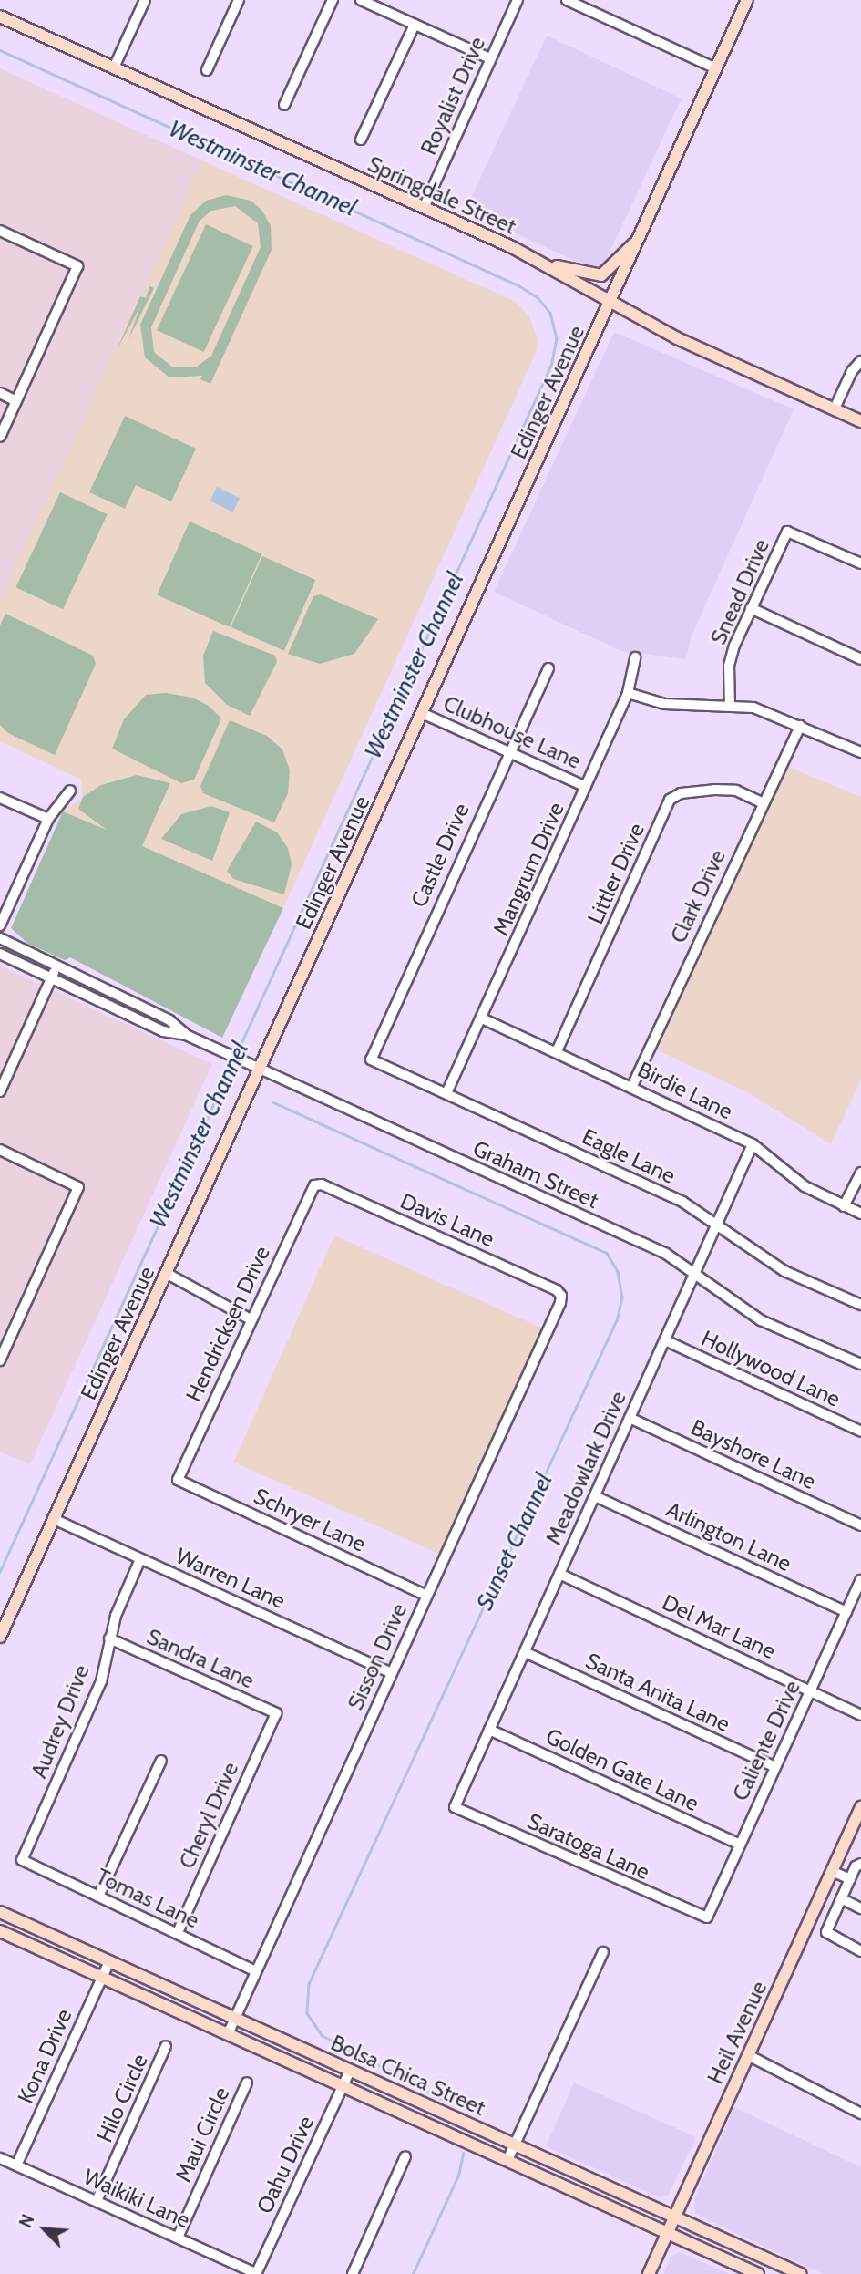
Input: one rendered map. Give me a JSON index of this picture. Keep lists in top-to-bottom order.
{
  "streets": {
    "main road": [
      "Springdale Street",
      "Edinger Avenue",
      "Heil Avenue",
      "Bolsa Chica Street"
    ],
    "street": [
      "Royalist Drive",
      "Snead Drive",
      "Clubhouse Lane",
      "Castle Drive",
      "Mangrum Drive",
      "Littler Drive",
      "Clark Drive",
      "Birdie Lane",
      "Eagle Lane",
      "Graham Street",
      "Davis Lane",
      "Hendricksen Drive",
      "Hollywood Lane",
      "Bayshore Lane",
      "Meadowlark Drive",
      "Schryer Lane",
      "Arlington Lane",
      "Warren Lane",
      "Del Mar Lane",
      "Sisson Drive",
      "Sandra Lane",
      "Santa Anita Lane",
      "Audrey Drive",
      "Caliente Drive",
      "Golden Gate Lane",
      "Cheryl Drive",
      "Saratoga Lane",
      "Tomas Lane",
      "Kona Drive",
      "Hilo Circle",
      "Maui Circle",
      "Oahu Drive",
      "Waikiki Lane"
    ]
  },
  "crossings": [
    ["Royalist Drive", "Springdale Street"],
    ["Springdale Street", "Edinger Avenue"],
    ["Edinger Avenue", "Clubhouse Lane"],
    ["Edinger Avenue", "Graham Street"],
    ["Edinger Avenue", "Warren Lane"],
    ["Clubhouse Lane", "Castle Drive"],
    ["Clubhouse Lane", "Mangrum Drive"],
    ["Castle Drive", "Eagle Lane"],
    ["Mangrum Drive", "Birdie Lane"],
    ["Mangrum Drive", "Eagle Lane"],
    ["Littler Drive", "Clark Drive"],
    ["Littler Drive", "Birdie Lane"],
    ["Clark Drive", "Birdie Lane"],
    ["Birdie Lane", "Meadowlark Drive"],
    ["Eagle Lane", "Meadowlark Drive"],
    ["Graham Street", "Meadowlark Drive"],
    ["Davis Lane", "Hendricksen Drive"],
    ["Davis Lane", "Sisson Drive"],
    ["Hendricksen Drive", "Schryer Lane"],
    ["Hollywood Lane", "Meadowlark Drive"],
    ["Bayshore Lane", "Meadowlark Drive"],
    ["Meadowlark Drive", "Arlington Lane"],
    ["Meadowlark Drive", "Del Mar Lane"],
    ["Meadowlark Drive", "Santa Anita Lane"],
    ["Meadowlark Drive", "Golden Gate Lane"],
    ["Meadowlark Drive", "Saratoga Lane"],
    ["Schryer Lane", "Sisson Drive"],
    ["Arlington Lane", "Caliente Drive"],
    ["Warren Lane", "Sisson Drive"],
    ["Warren Lane", "Audrey Drive"],
    ["Del Mar Lane", "Caliente Drive"],
    ["Sisson Drive", "Tomas Lane"],
    ["Sisson Drive", "Bolsa Chica Street"],
    ["Sandra Lane", "Audrey Drive"],
    ["Sandra Lane", "Cheryl Drive"],
    ["Santa Anita Lane", "Caliente Drive"],
    ["Audrey Drive", "Tomas Lane"],
    ["Caliente Drive", "Golden Gate Lane"],
    ["Caliente Drive", "Saratoga Lane"],
    ["Cheryl Drive", "Tomas Lane"],
    ["Heil Avenue", "Bolsa Chica Street"],
    ["Kona Drive", "Bolsa Chica Street"],
    ["Kona Drive", "Waikiki Lane"],
    ["Bolsa Chica Street", "Oahu Drive"],
    ["Hilo Circle", "Waikiki Lane"],
    ["Maui Circle", "Waikiki Lane"],
    ["Oahu Drive", "Waikiki Lane"]
  ],
  "water": ["Westminster Channel", "Sunset Channel"],
  "north": "top left"
}
